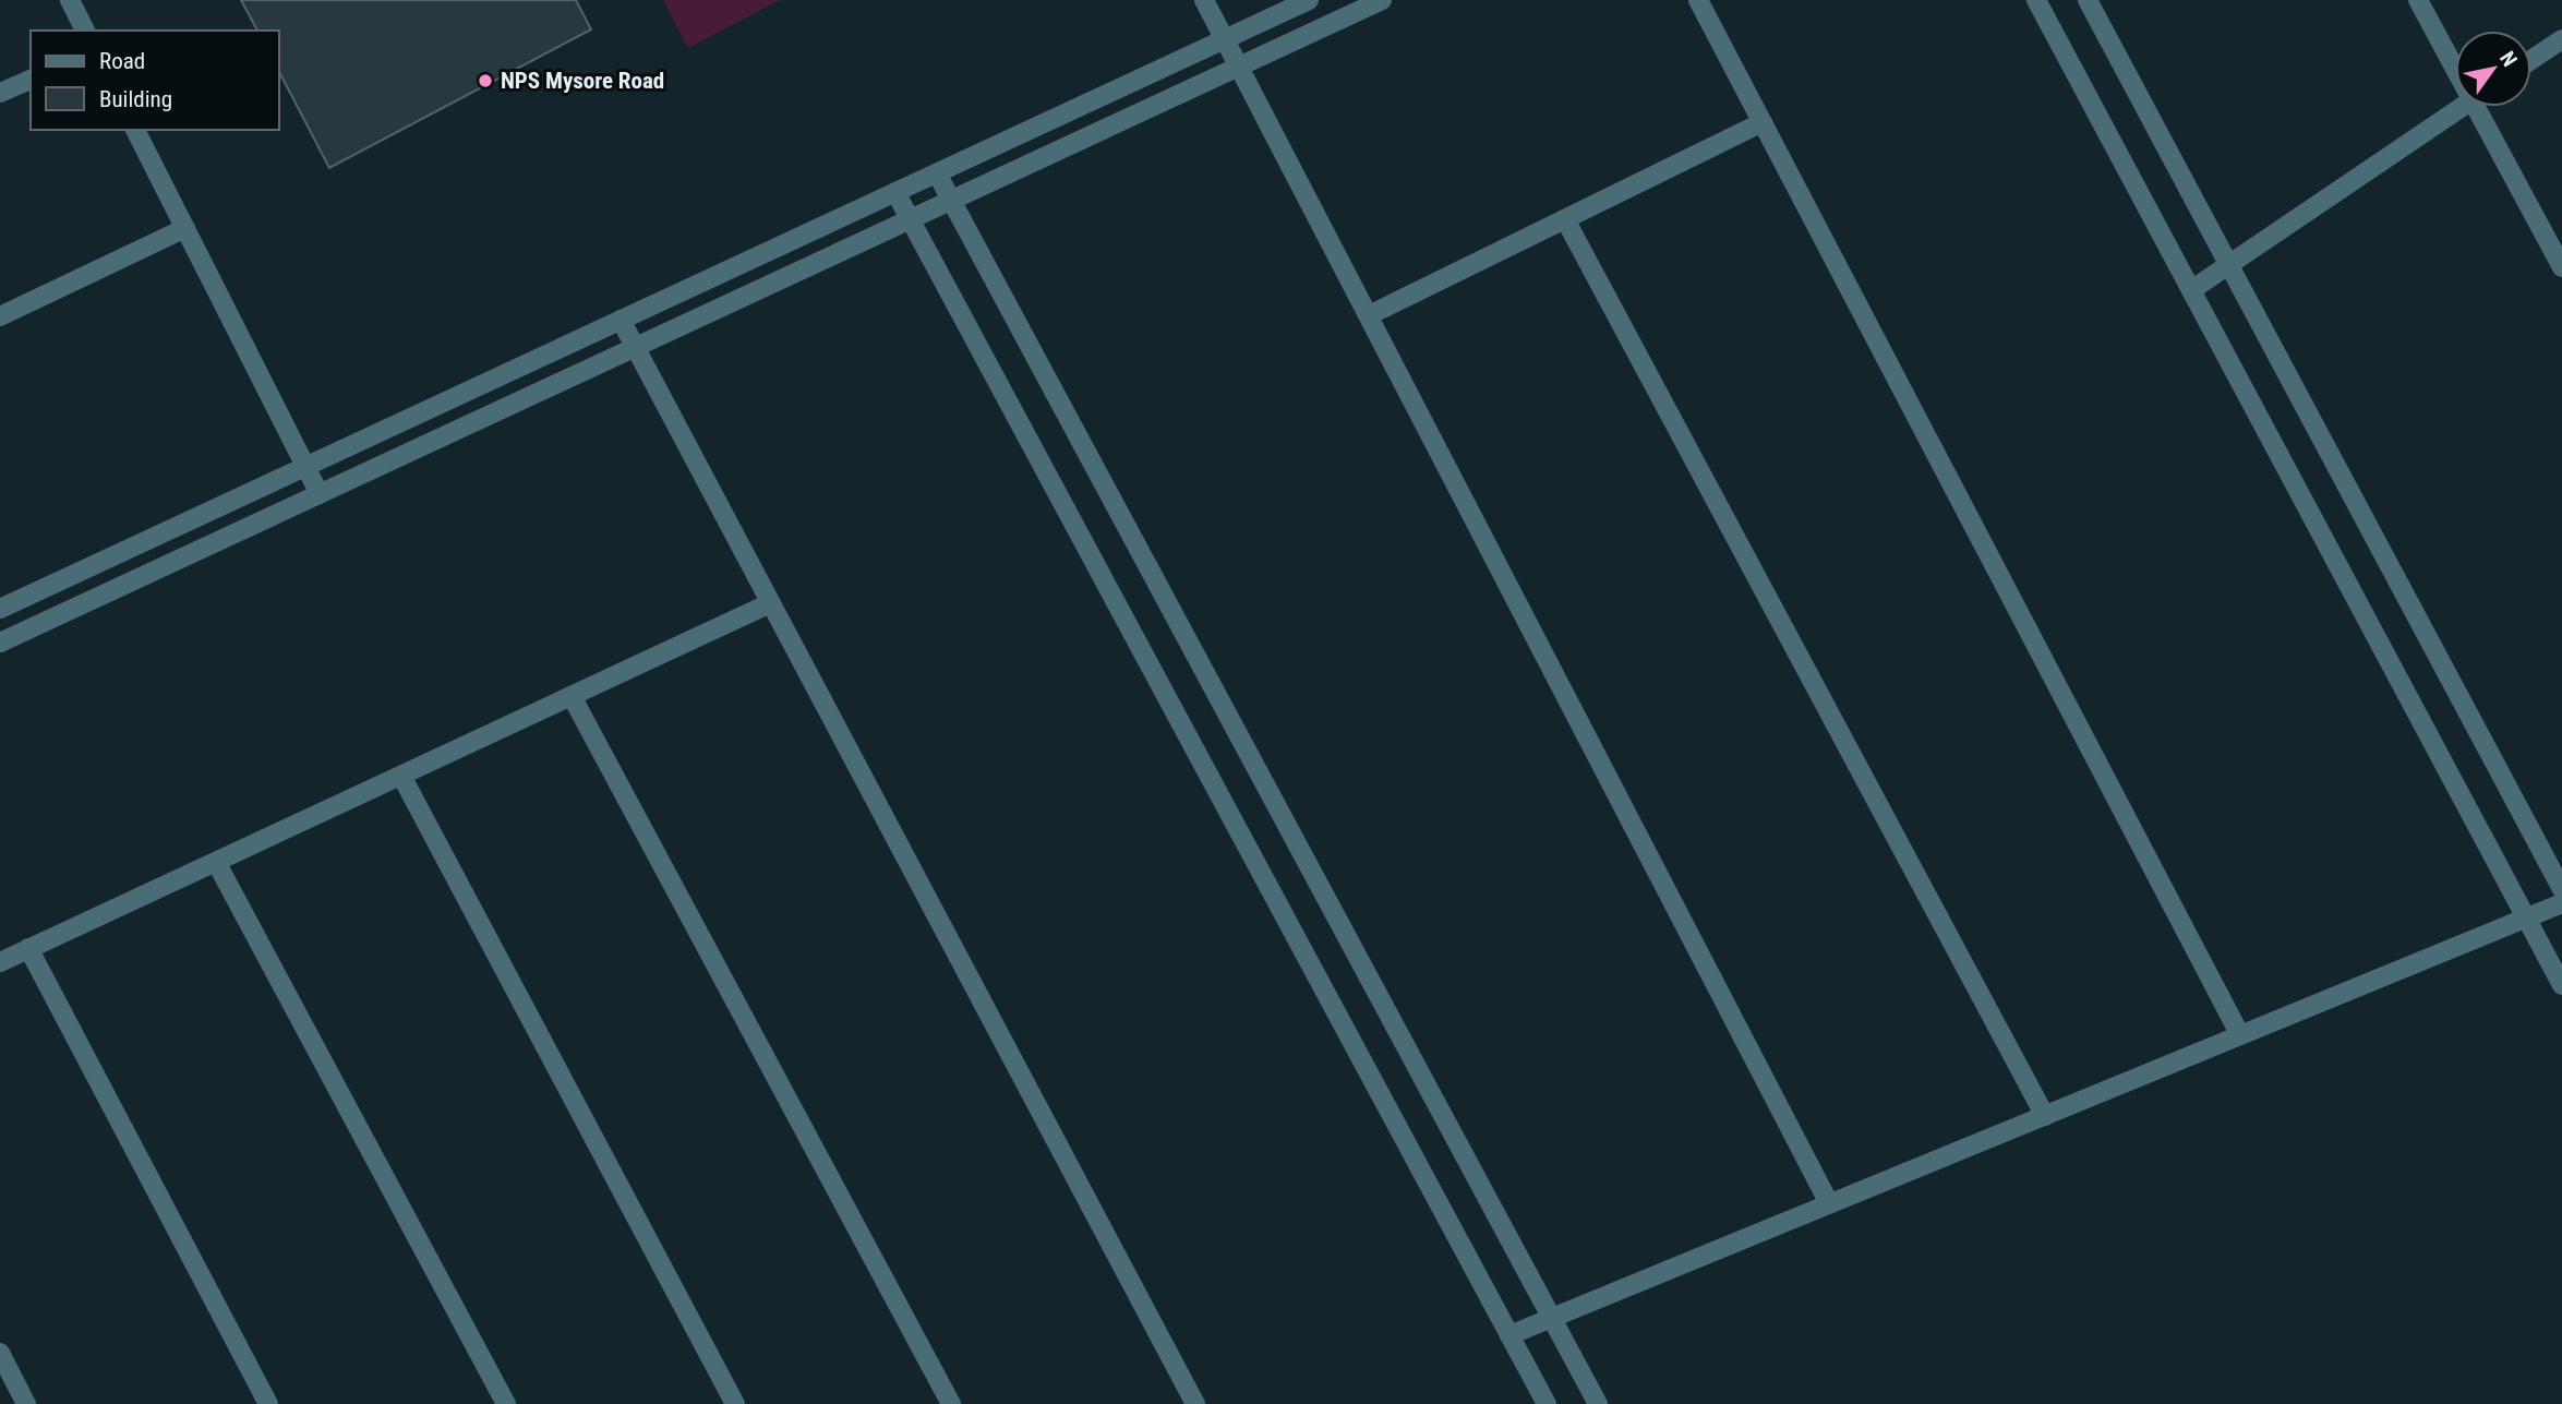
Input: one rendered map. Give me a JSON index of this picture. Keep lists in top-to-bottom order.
{
  "places": ["NPS Mysore Road"],
  "legend": ["Road", "Building"],
  "north": "top right"
}
